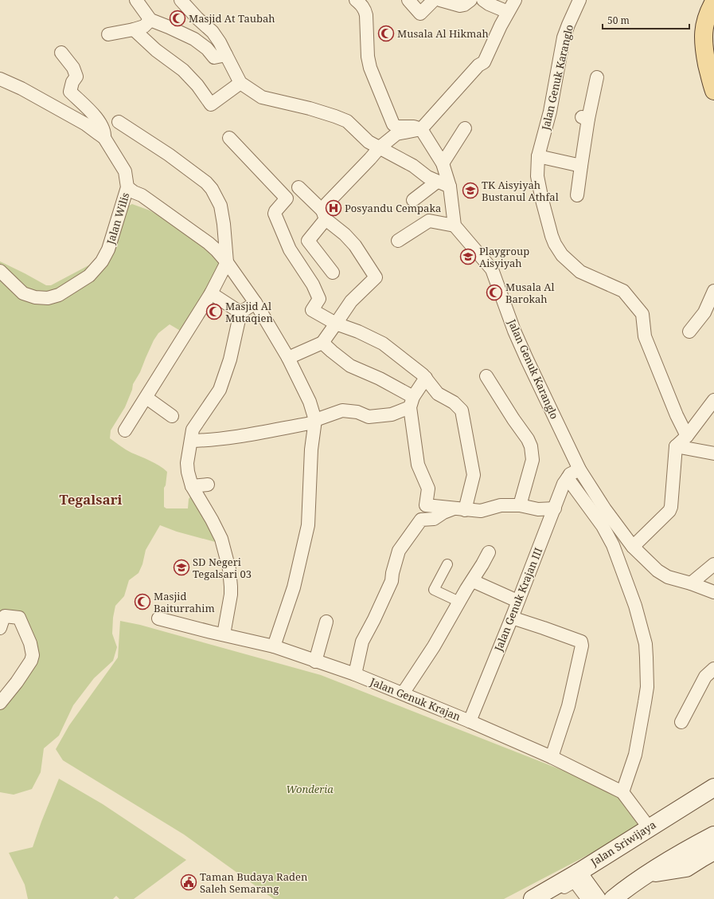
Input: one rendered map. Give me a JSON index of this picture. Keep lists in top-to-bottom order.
{
  "streets": {
    "main road": ["Jalan Sriwijaya"],
    "street": [
      "Jalan Genuk Karanglo",
      "Jalan Wilis",
      "Jalan Genuk Krajan III",
      "Jalan Genuk Krajan"
    ]
  },
  "crossings": [
    ["Jalan Genuk Karanglo", "Jalan Genuk Krajan III"],
    ["Jalan Genuk Krajan III", "Jalan Genuk Krajan"],
    ["Jalan Genuk Krajan", "Jalan Sriwijaya"]
  ],
  "districts": ["Tegalsari"],
  "parks": ["Wonderia"],
  "places": {
    "mosque": [
      "Masjid At Taubah",
      "Musala Al Hikmah",
      "Musala Al Barokah",
      "Masjid Al Mutaqien",
      "Masjid Baiturrahim"
    ],
    "school or university": ["TK Aisyiyah Bustanul Athfal", "Playgroup Aisyiyah", "SD Negeri Tegalsari 03"],
    "hospital": ["Posyandu Cempaka"],
    "public building": ["Taman Budaya Raden Saleh Semarang"]
  },
  "scale_bar": "50 m"
}
